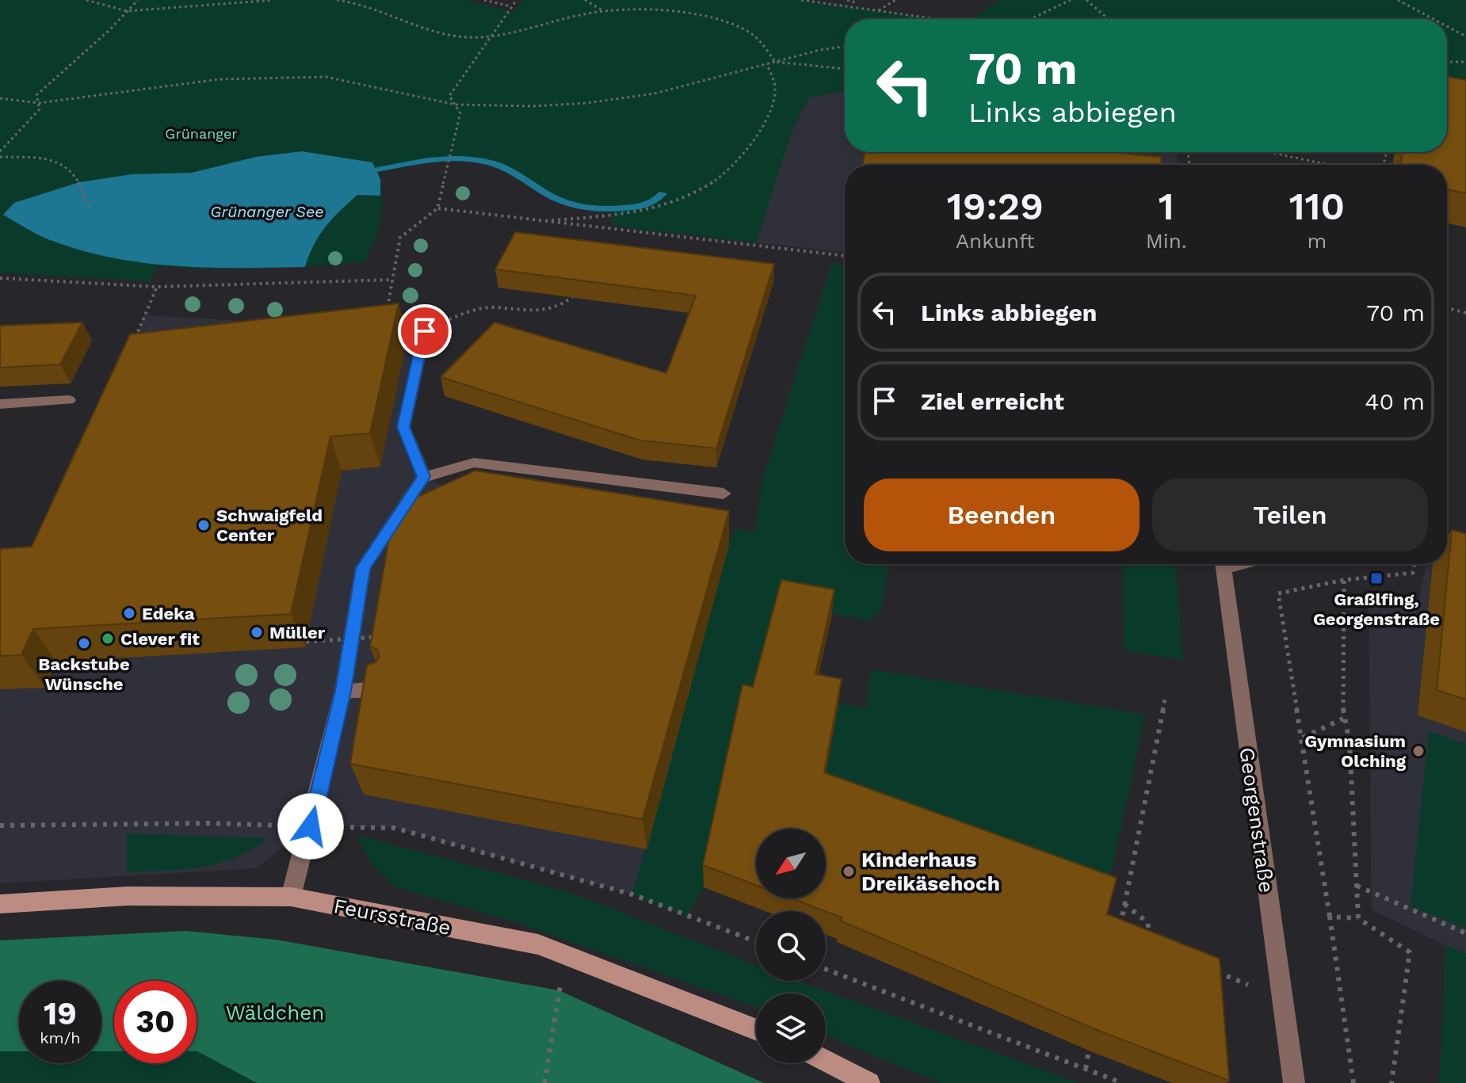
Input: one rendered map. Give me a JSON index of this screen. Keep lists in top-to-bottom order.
{
  "streets": {
    "street": ["Georgenstraße", "Feursstraße"]
  },
  "water": ["Grünanger See"],
  "parks": ["Grünanger", "Wäldchen"],
  "places": {
    "other": [
      "Schwaigfeld Center",
      "Edeka",
      "Müller",
      "Clever fit",
      "Backstube Wünsche",
      "Gymnasium Olching",
      "Kinderhaus Dreikäsehoch"
    ],
    "transit": ["Graßlfing, Georgenstraße"]
  },
  "north": "bottom left",
  "page": {
    "turn": ["70 m", "Links abbiegen"],
    "eta": [
      "19:29",
      "Ankunft",
      "1",
      "Min.",
      "110",
      "m"
    ],
    "list": [
      {
        "name": "Links abbiegen",
        "value": "70 m"
      },
      {
        "name": "Ziel erreicht",
        "value": "40 m"
      }
    ],
    "buttons": ["Beenden", "Teilen"],
    "speed": "19 km/h",
    "limit": "30"
  }
}
